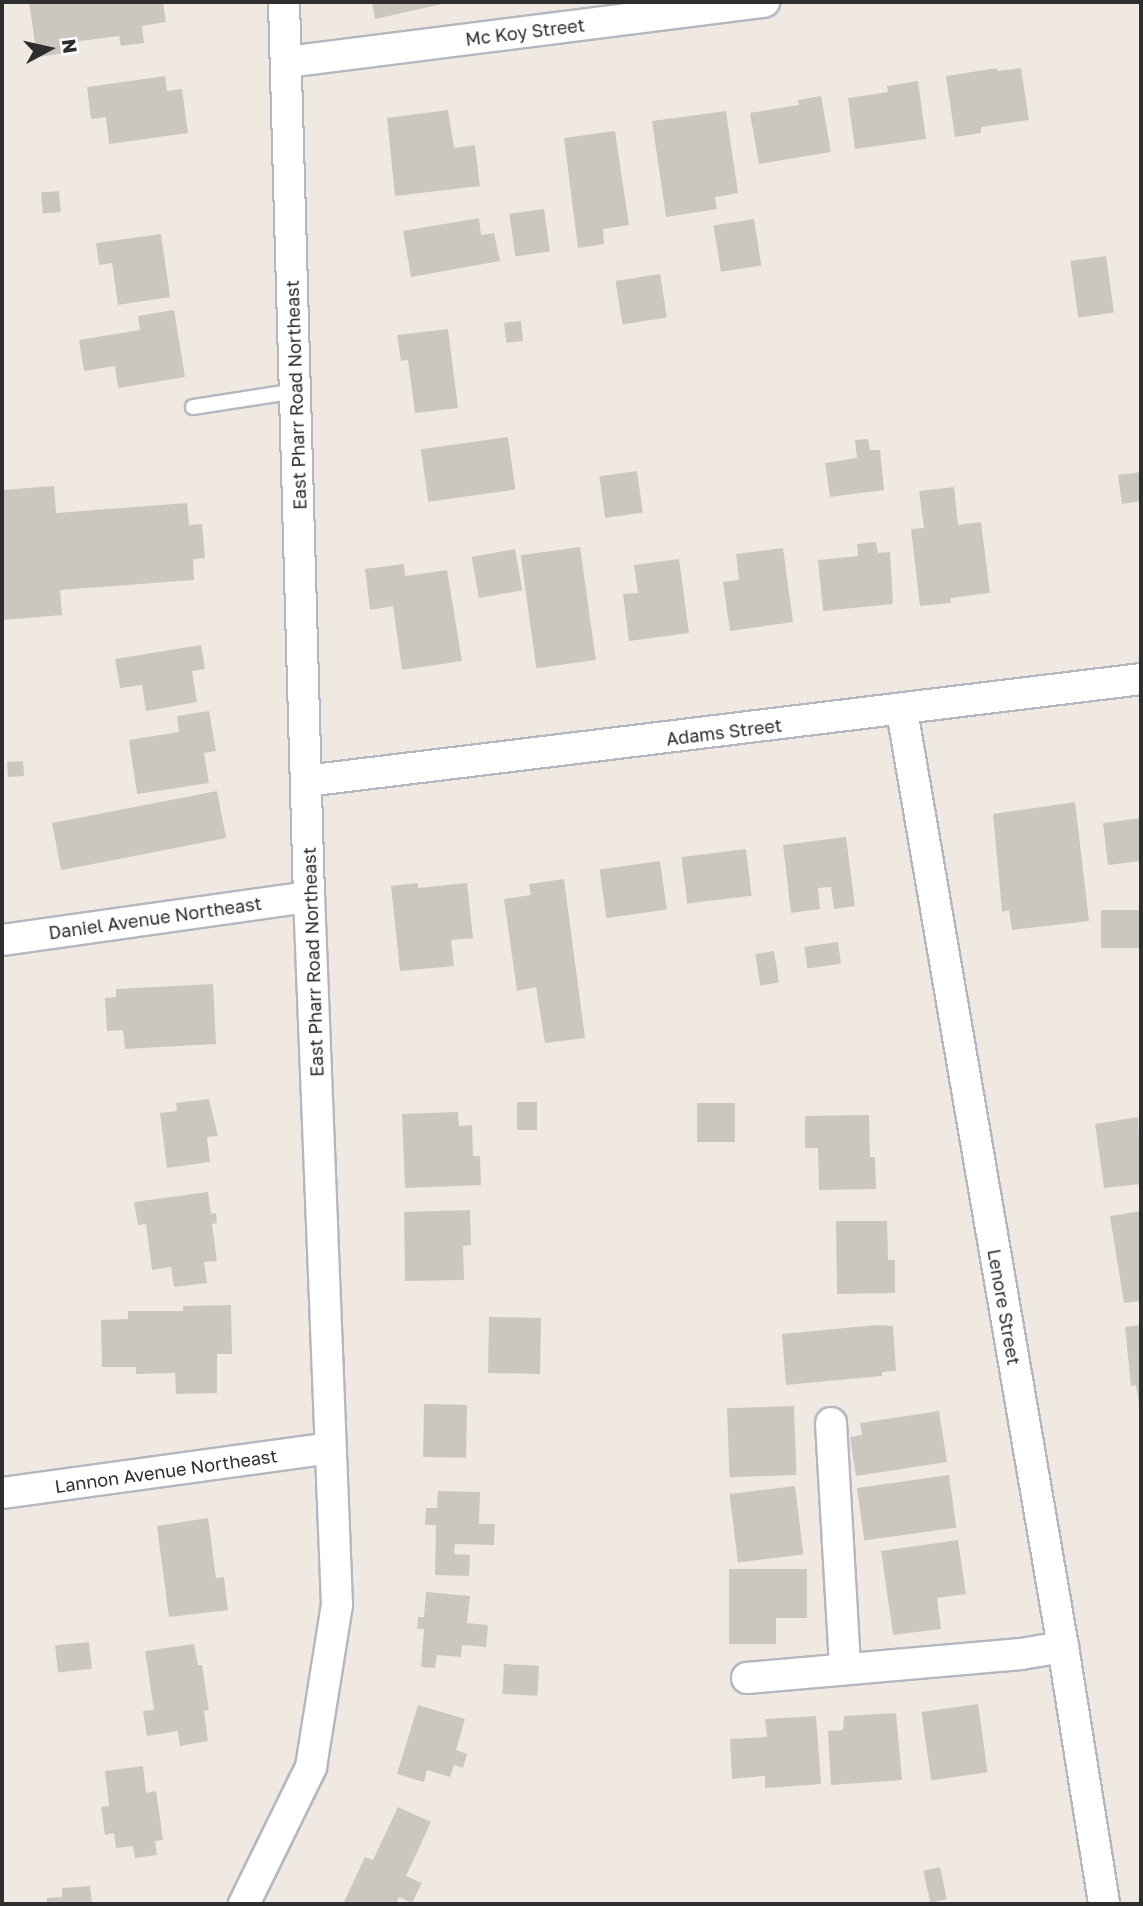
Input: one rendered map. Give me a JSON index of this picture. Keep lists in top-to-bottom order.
{
  "streets": {
    "street": [
      "Mc Koy Street",
      "East Pharr Road Northeast",
      "Adams Street",
      "Daniel Avenue Northeast",
      "Lenore Street",
      "Lannon Avenue Northeast"
    ]
  },
  "crossings": [
    ["Mc Koy Street", "East Pharr Road Northeast"],
    ["East Pharr Road Northeast", "Adams Street"],
    ["East Pharr Road Northeast", "Daniel Avenue Northeast"],
    ["East Pharr Road Northeast", "Lannon Avenue Northeast"],
    ["Adams Street", "Lenore Street"]
  ],
  "north": "right"
}
